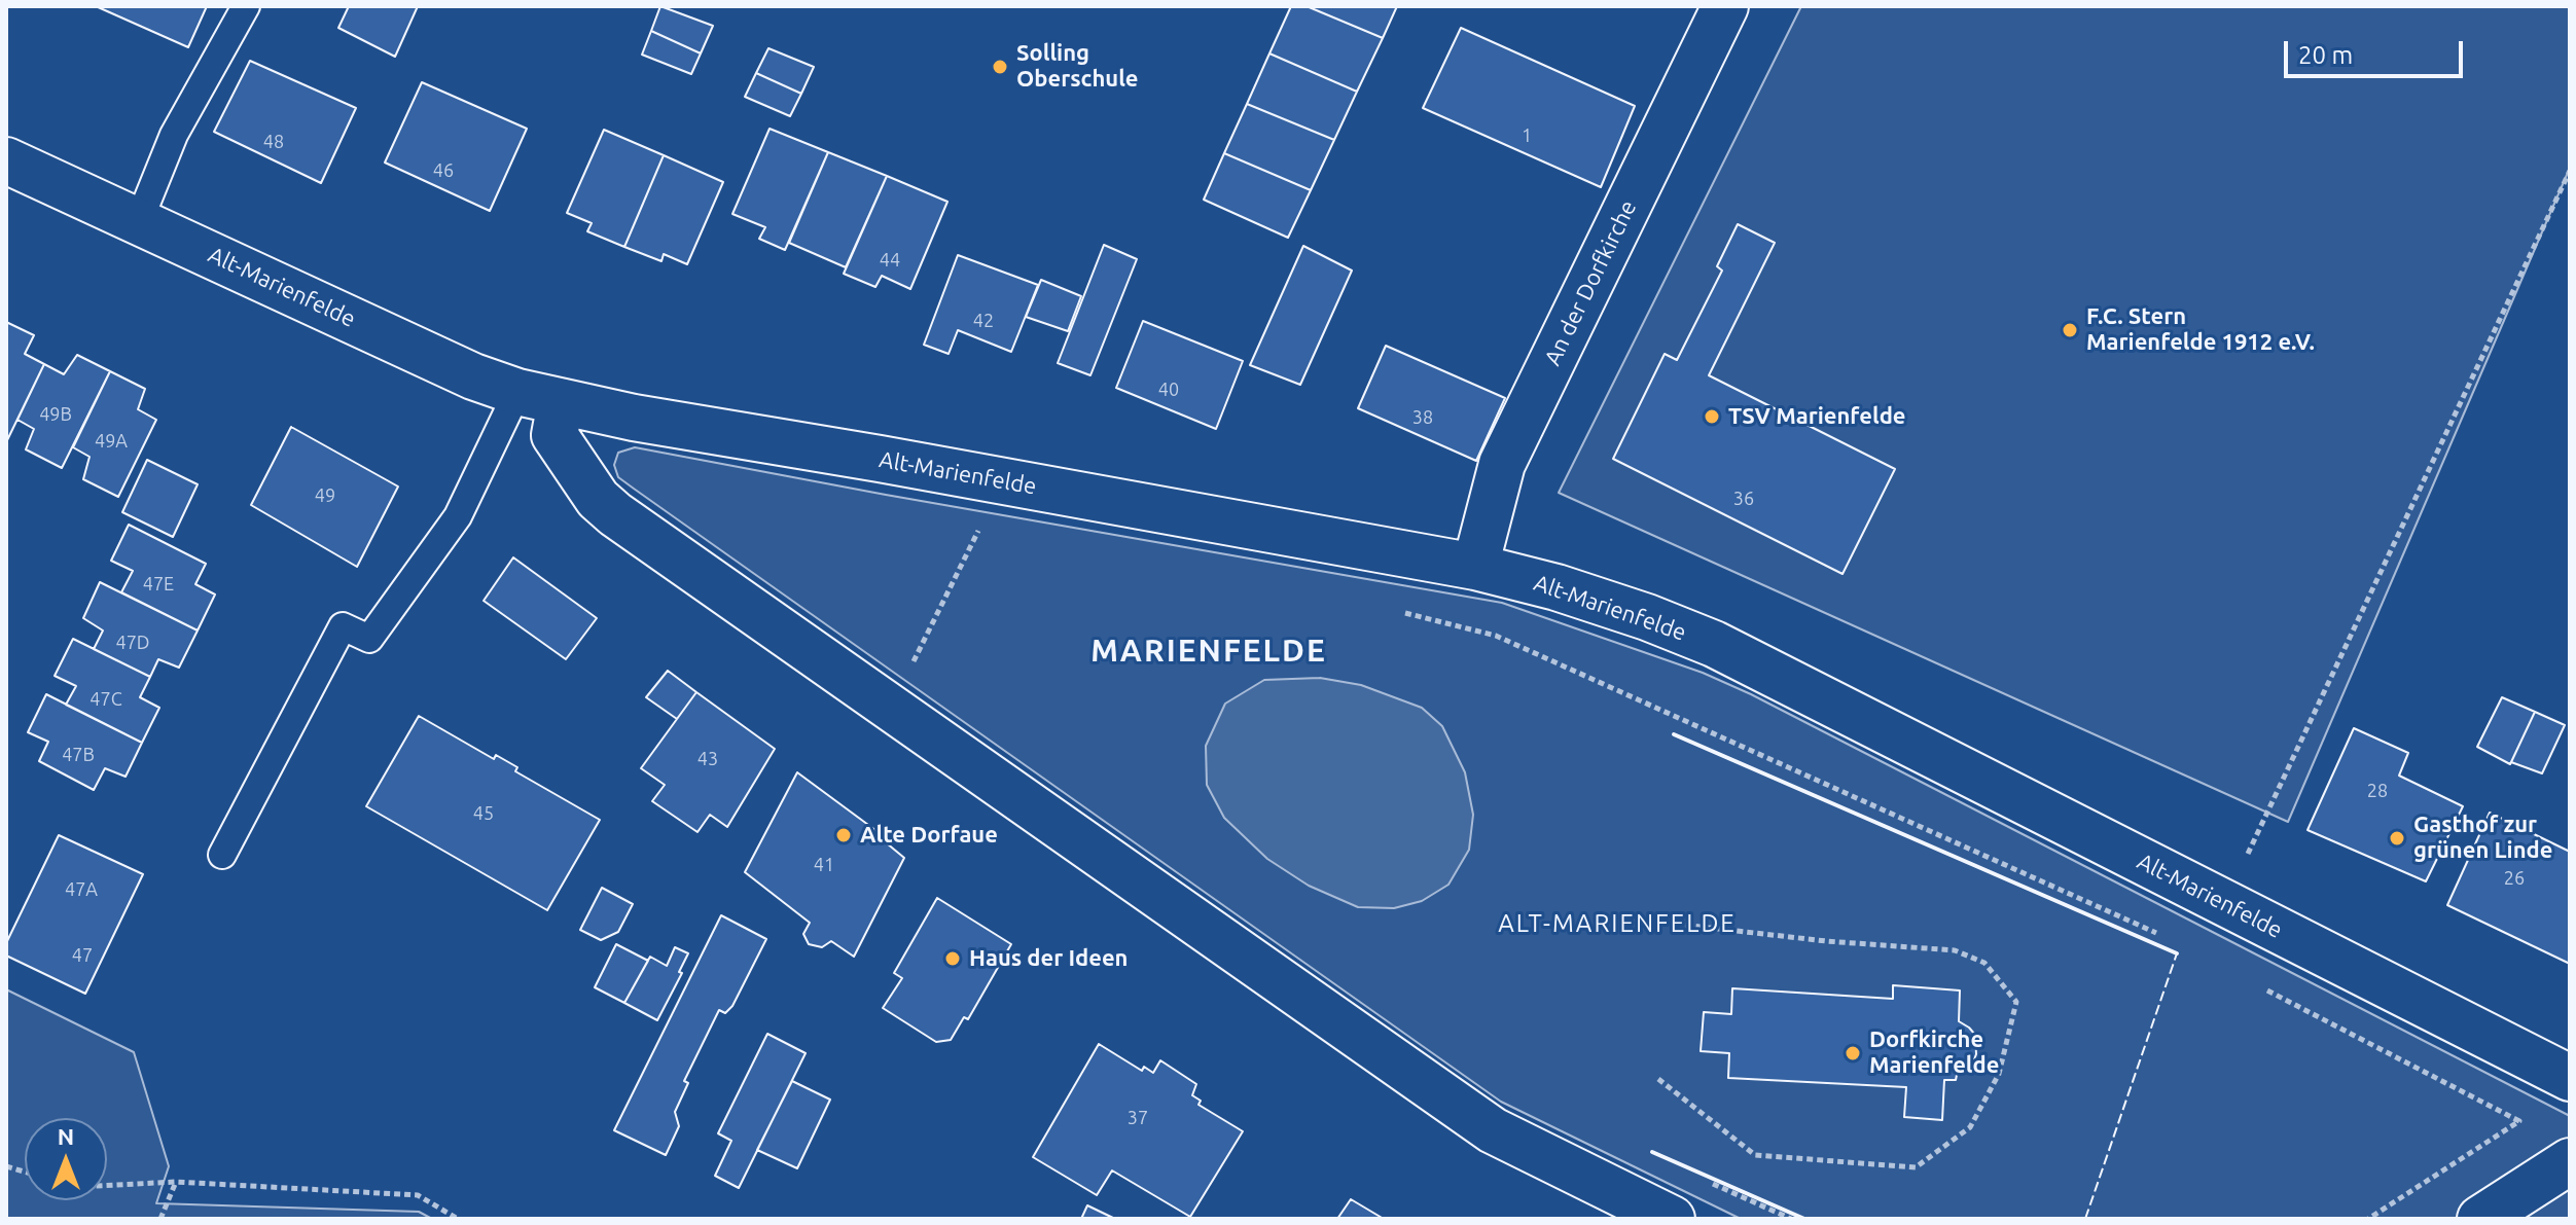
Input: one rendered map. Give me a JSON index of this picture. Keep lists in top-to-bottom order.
{
  "streets": {
    "street": ["An der Dorfkirche", "Alt-Marienfelde"]
  },
  "crossings": [
    ["An der Dorfkirche", "Alt-Marienfelde"]
  ],
  "districts": ["MARIENFELDE", "ALT-MARIENFELDE"],
  "places": [
    "Solling Oberschule",
    "F.C. Stern Marienfelde 1912 e.V.",
    "TSV Marienfelde",
    "Alte Dorfaue",
    "Gasthof zur grünen Linde",
    "Haus der Ideen",
    "Dorfkirche Marienfelde"
  ],
  "house_numbers": [
    "1",
    "48",
    "46",
    "44",
    "42",
    "40",
    "49B",
    "38",
    "49A",
    "49",
    "36",
    "47E",
    "47D",
    "47C",
    "47B",
    "43",
    "28",
    "45",
    "41",
    "26",
    "47A",
    "47",
    "37"
  ],
  "scale_bar": "20 m",
  "north": "top"
}
